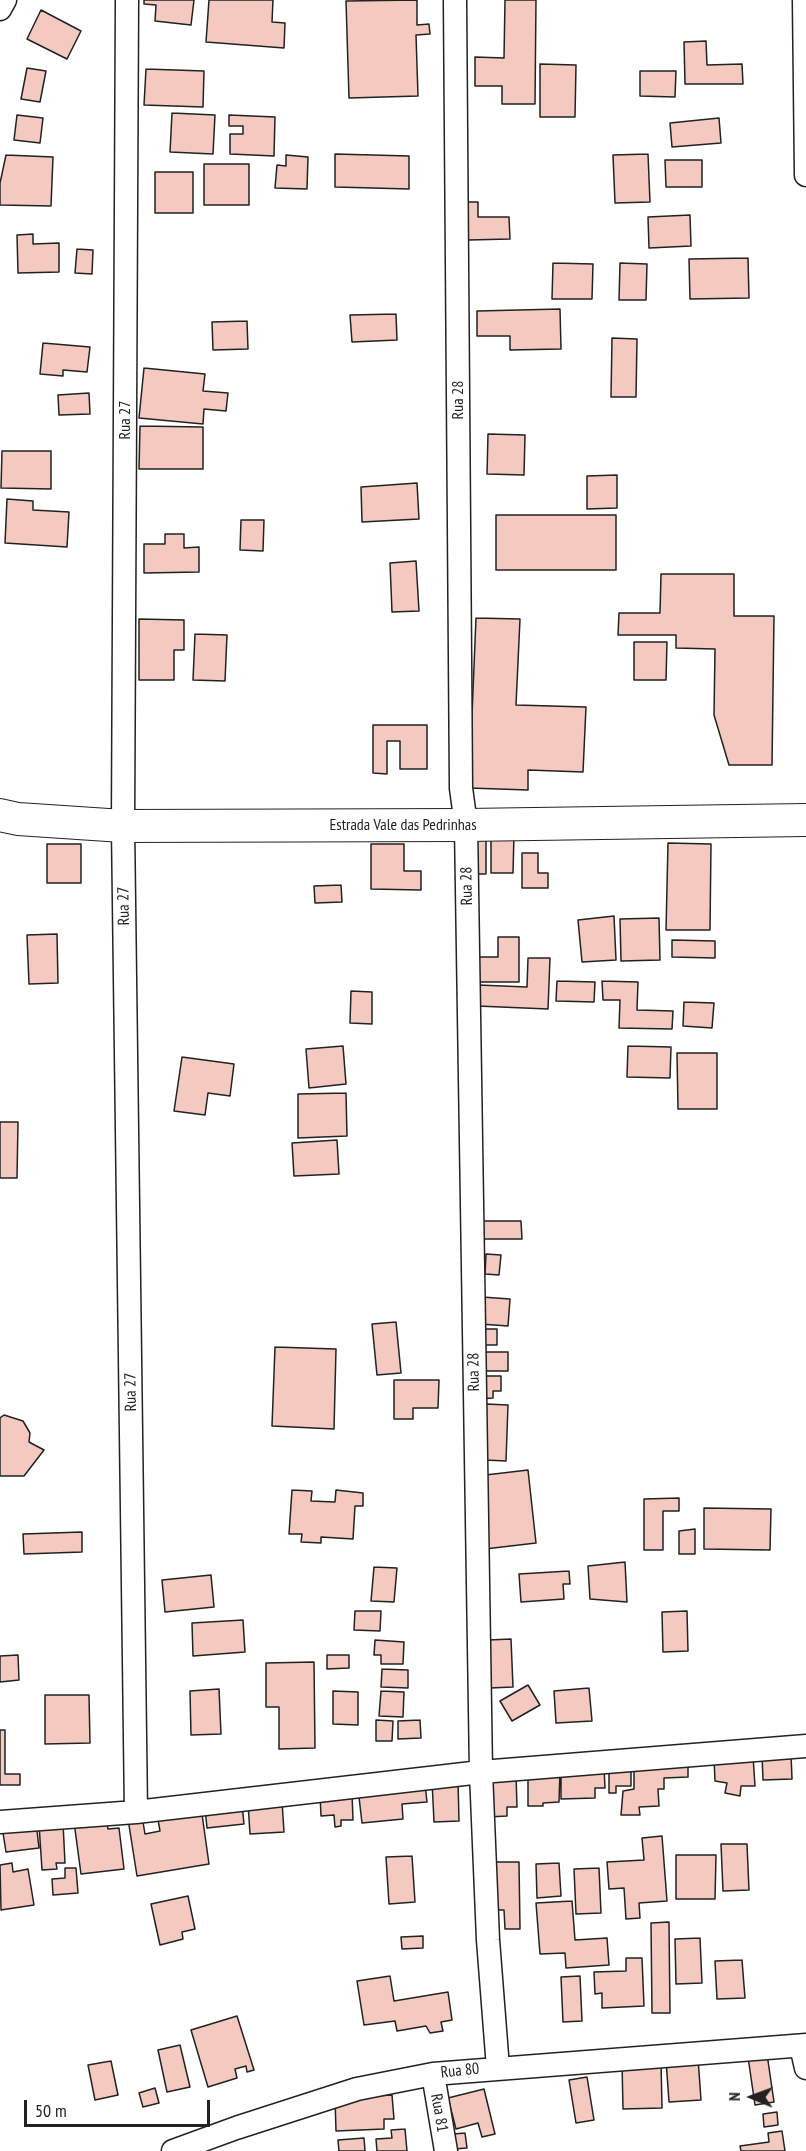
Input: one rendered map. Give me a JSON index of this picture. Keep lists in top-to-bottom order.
{
  "streets": {
    "main road": ["Estrada Vale das Pedrinhas"],
    "street": [
      "Rua 28",
      "Rua 27",
      "Rua 80",
      "Rua 81"
    ]
  },
  "crossings": [
    ["Rua 28", "Estrada Vale das Pedrinhas"],
    ["Rua 28", "Rua 80"],
    ["Rua 27", "Estrada Vale das Pedrinhas"],
    ["Rua 80", "Rua 81"]
  ],
  "scale_bar": "50 m",
  "north": "left"
}
